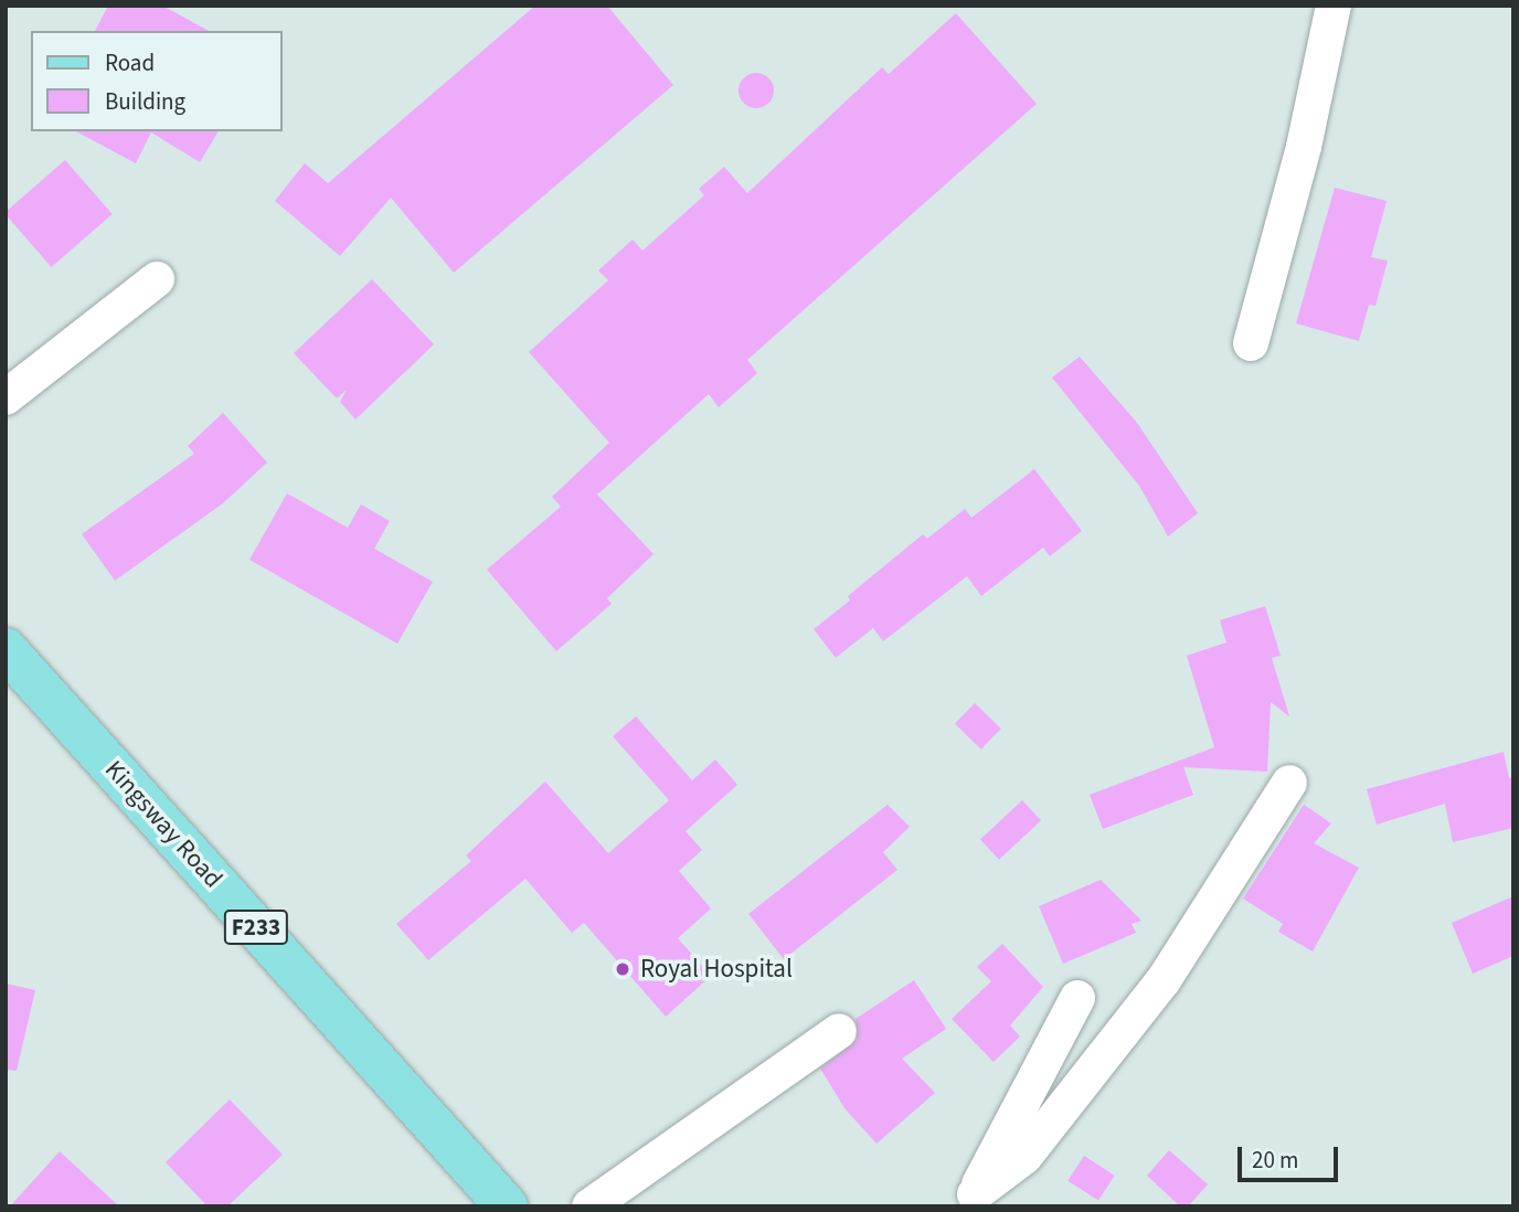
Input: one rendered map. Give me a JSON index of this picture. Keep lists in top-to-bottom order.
{
  "streets": {
    "main road": ["Kingsway Road", "F233"]
  },
  "places": ["Royal Hospital"],
  "legend": ["Road", "Building"],
  "scale_bar": "20 m"
}
